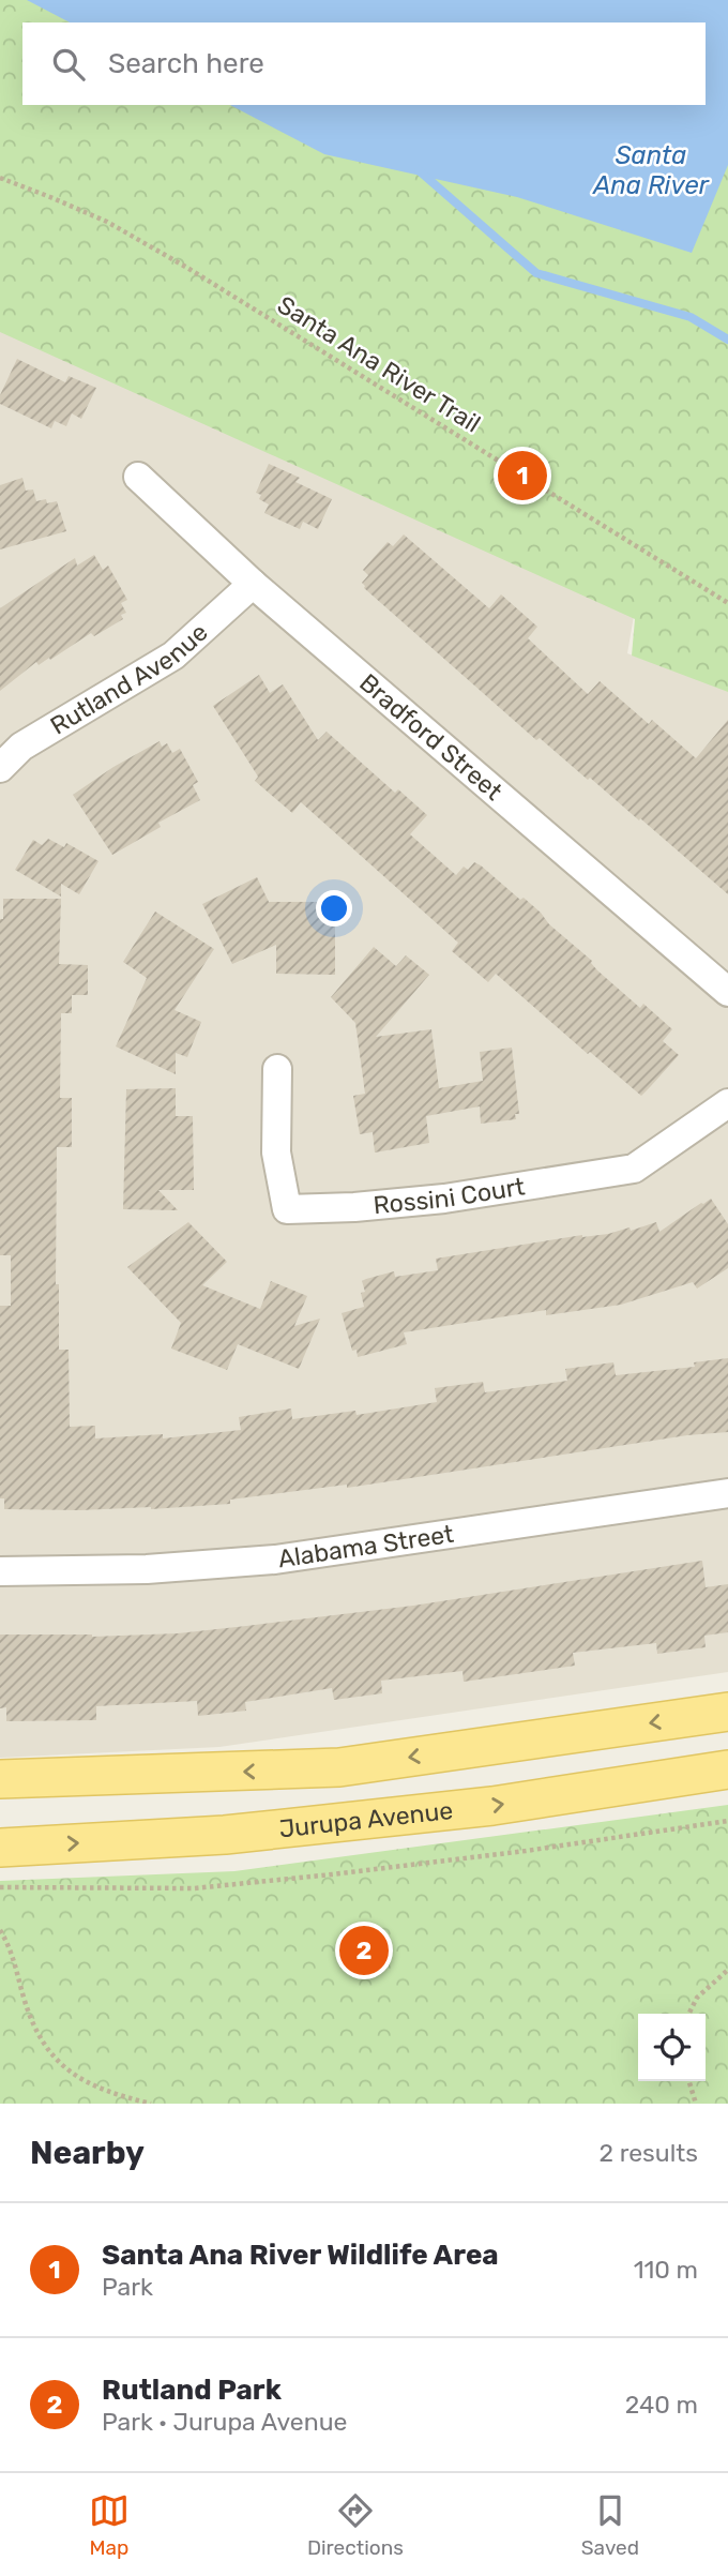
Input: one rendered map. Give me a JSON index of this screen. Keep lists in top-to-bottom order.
{
  "streets": {
    "main road": ["Jurupa Avenue"],
    "street": [
      "Rutland Avenue",
      "Bradford Street",
      "Rossini Court",
      "Alabama Street"
    ],
    "path": ["Santa Ana River Trail"]
  },
  "crossings": [
    ["Rutland Avenue", "Bradford Street"]
  ],
  "water": ["Santa Ana River"],
  "page": {
    "search": "Search here",
    "pins": ["1", "2"],
    "heading": ["Nearby", "2 results"],
    "list": [
      {
        "mark": "1",
        "name": "Santa Ana River Wildlife Area",
        "note": "Park",
        "value": "110 m"
      },
      {
        "mark": "2",
        "name": "Rutland Park",
        "note": "Park · Jurupa Avenue",
        "value": "240 m"
      }
    ],
    "nav": ["Map", "Directions", "Saved"]
  }
}
